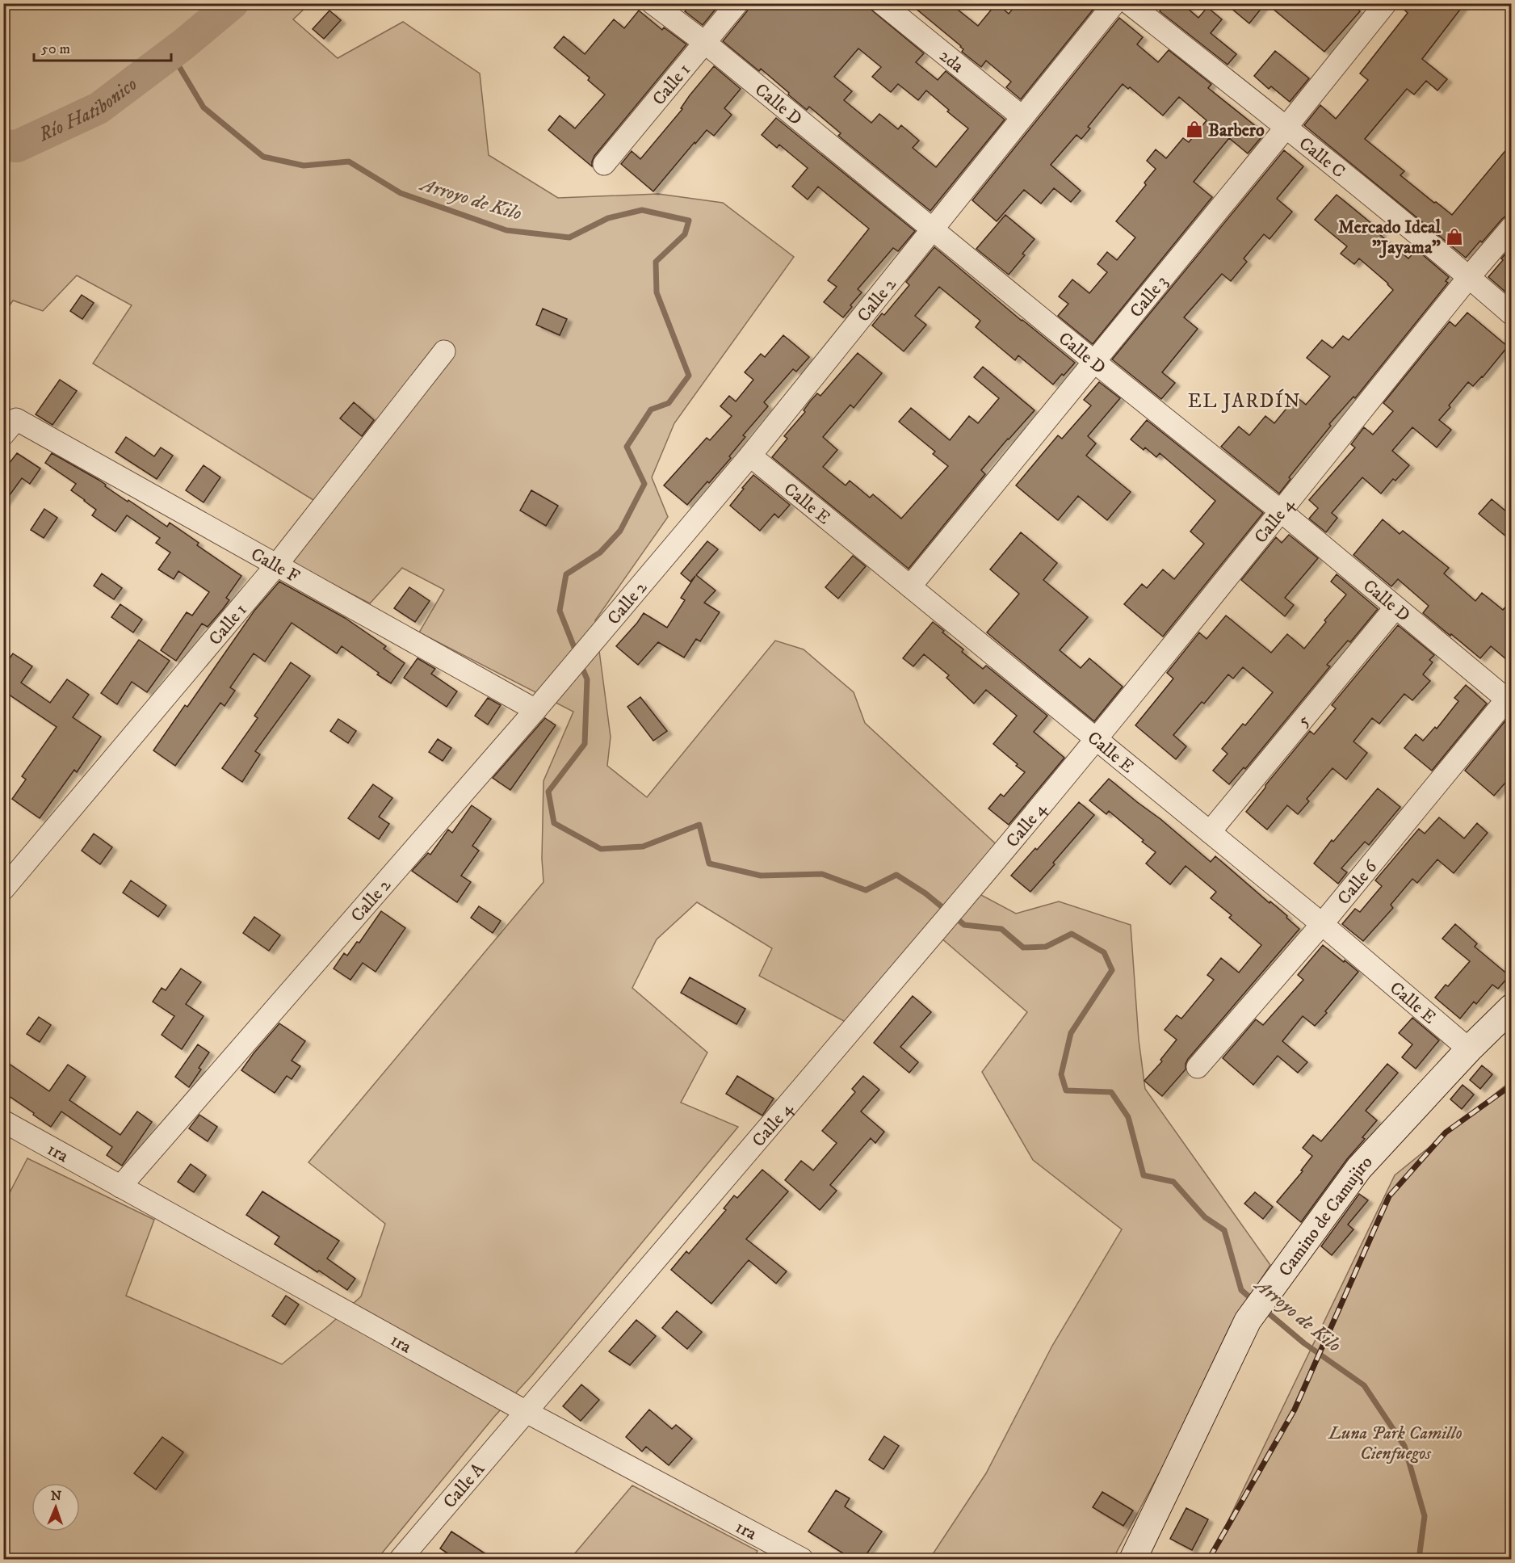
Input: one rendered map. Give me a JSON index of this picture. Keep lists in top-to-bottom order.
{
  "streets": {
    "street": [
      "2da",
      "Calle 1",
      "Calle D",
      "Calle C",
      "Calle 3",
      "Calle 2",
      "Calle E",
      "Calle 4",
      "Calle F",
      "5",
      "Calle 6",
      "1ra",
      "Camino de Camujiro",
      "Calle A"
    ]
  },
  "crossings": [
    ["2da", "Calle 2"],
    ["Calle 1", "Calle D"],
    ["Calle 1", "Calle F"],
    ["Calle D", "Calle 3"],
    ["Calle D", "Calle 2"],
    ["Calle D", "Calle 4"],
    ["Calle D", "5"],
    ["Calle D", "Calle 6"],
    ["Calle C", "Calle 3"],
    ["Calle C", "Calle 4"],
    ["Calle 3", "Calle E"],
    ["Calle 2", "Calle E"],
    ["Calle 2", "Calle F"],
    ["Calle 2", "1ra"],
    ["Calle E", "Calle 4"],
    ["Calle E", "5"],
    ["Calle E", "Calle 6"],
    ["Calle E", "Camino de Camujiro"],
    ["Calle 4", "1ra"],
    ["Calle 4", "Calle A"],
    ["1ra", "Calle A"]
  ],
  "districts": ["EL JARDÍN"],
  "water": ["Río Hatibonico", "Arroyo de Kilo"],
  "parks": ["Luna Park Camillo Cienfuegos"],
  "places": {
    "shop": ["Barbero", "Mercado Ideal \"Jayama\""]
  },
  "scale_bar": "50 m",
  "north": "top"
}
